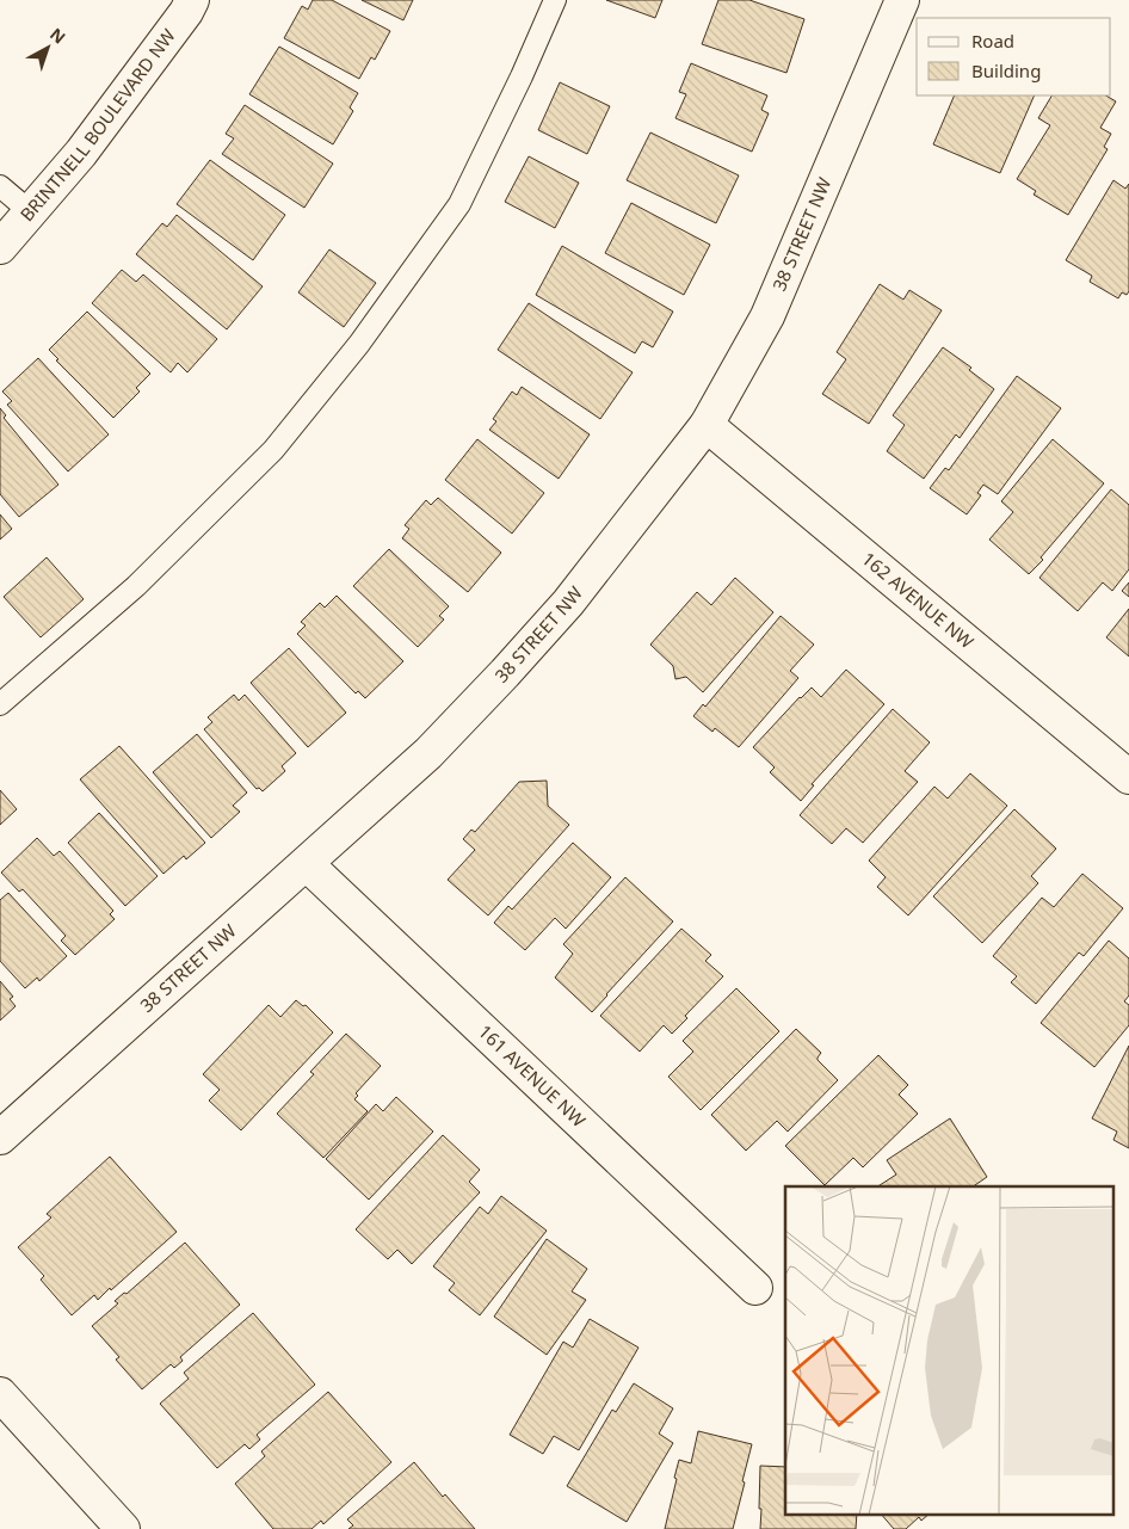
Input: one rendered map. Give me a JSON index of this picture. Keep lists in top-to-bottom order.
{
  "streets": {
    "street": [
      "BRINTNELL BOULEVARD NW",
      "38 STREET NW",
      "162 AVENUE NW",
      "161 AVENUE NW"
    ]
  },
  "crossings": [
    ["38 STREET NW", "162 AVENUE NW"],
    ["38 STREET NW", "161 AVENUE NW"]
  ],
  "legend": ["Road", "Building"],
  "north": "top right"
}
